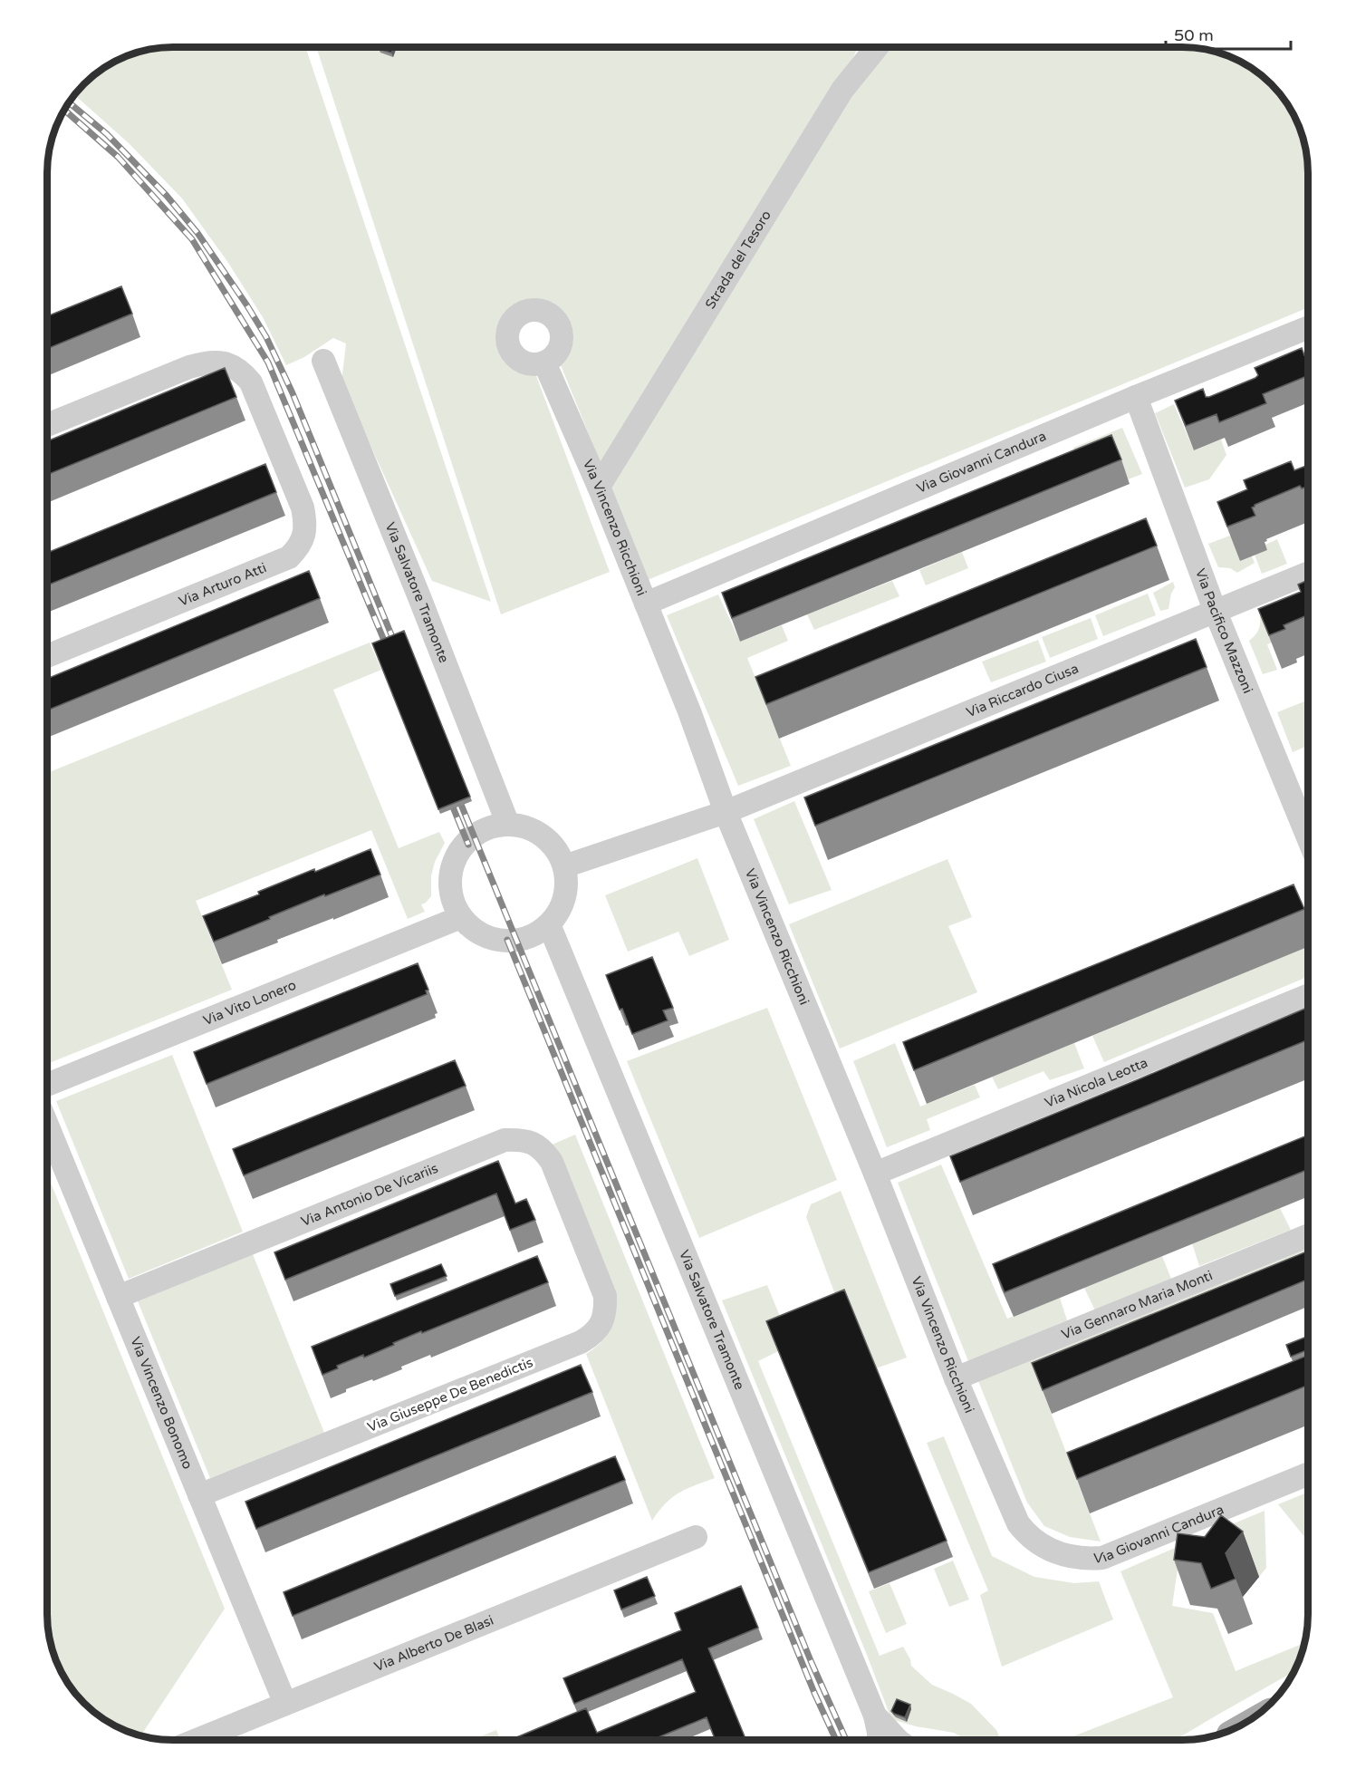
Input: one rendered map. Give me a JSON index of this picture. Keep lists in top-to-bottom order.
{
  "streets": {
    "street": [
      "Strada del Tesoro",
      "Via Giovanni Candura",
      "Via Vincenzo Ricchioni",
      "Via Arturo Atti",
      "Via Salvatore Tramonte",
      "Via Pacifico Mazzoni",
      "Via Riccardo Ciusa",
      "Via Vito Lonero",
      "Via Nicola Leotta",
      "Via Antonio De Vicariis",
      "Via Gennaro Maria Monti",
      "Via Giuseppe De Benedictis",
      "Via Vincenzo Bonomo",
      "Via Alberto De Blasi"
    ]
  },
  "crossings": [
    ["Strada del Tesoro", "Via Vincenzo Ricchioni"],
    ["Via Giovanni Candura", "Via Vincenzo Ricchioni"],
    ["Via Giovanni Candura", "Via Pacifico Mazzoni"],
    ["Via Vincenzo Ricchioni", "Via Riccardo Ciusa"],
    ["Via Vincenzo Ricchioni", "Via Nicola Leotta"],
    ["Via Vincenzo Ricchioni", "Via Gennaro Maria Monti"],
    ["Via Salvatore Tramonte", "Via Riccardo Ciusa"],
    ["Via Salvatore Tramonte", "Via Vito Lonero"],
    ["Via Pacifico Mazzoni", "Via Riccardo Ciusa"],
    ["Via Riccardo Ciusa", "Via Vito Lonero"],
    ["Via Antonio De Vicariis", "Via Giuseppe De Benedictis"],
    ["Via Antonio De Vicariis", "Via Vincenzo Bonomo"],
    ["Via Giuseppe De Benedictis", "Via Vincenzo Bonomo"],
    ["Via Vincenzo Bonomo", "Via Alberto De Blasi"]
  ],
  "scale_bar": "50 m"
}
